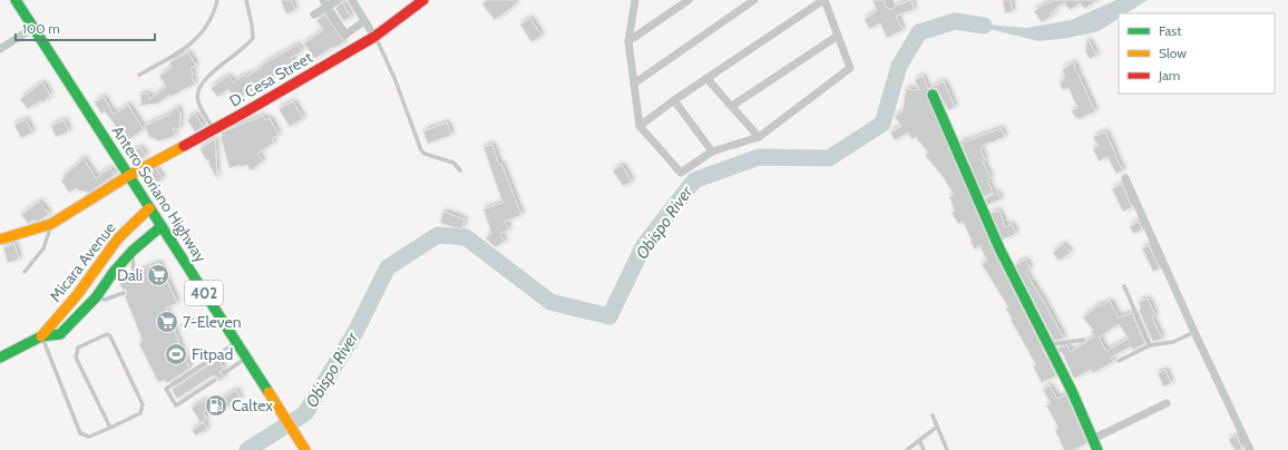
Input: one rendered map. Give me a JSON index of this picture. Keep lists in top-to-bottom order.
{
  "streets": {
    "street": [
      "D. Cesa Street",
      "Antero Soriano Highway",
      "Micara Avenue",
      "402"
    ]
  },
  "crossings": [
    ["D. Cesa Street", "Antero Soriano Highway"],
    ["Antero Soriano Highway", "Micara Avenue"]
  ],
  "water": ["Obispo River"],
  "places": {
    "supermarket": ["Dali", "7-Eleven"],
    "sports": ["Fitpad"],
    "fuel station": ["Caltex"]
  },
  "legend": ["Fast", "Slow", "Jam"],
  "scale_bar": "100 m"
}
